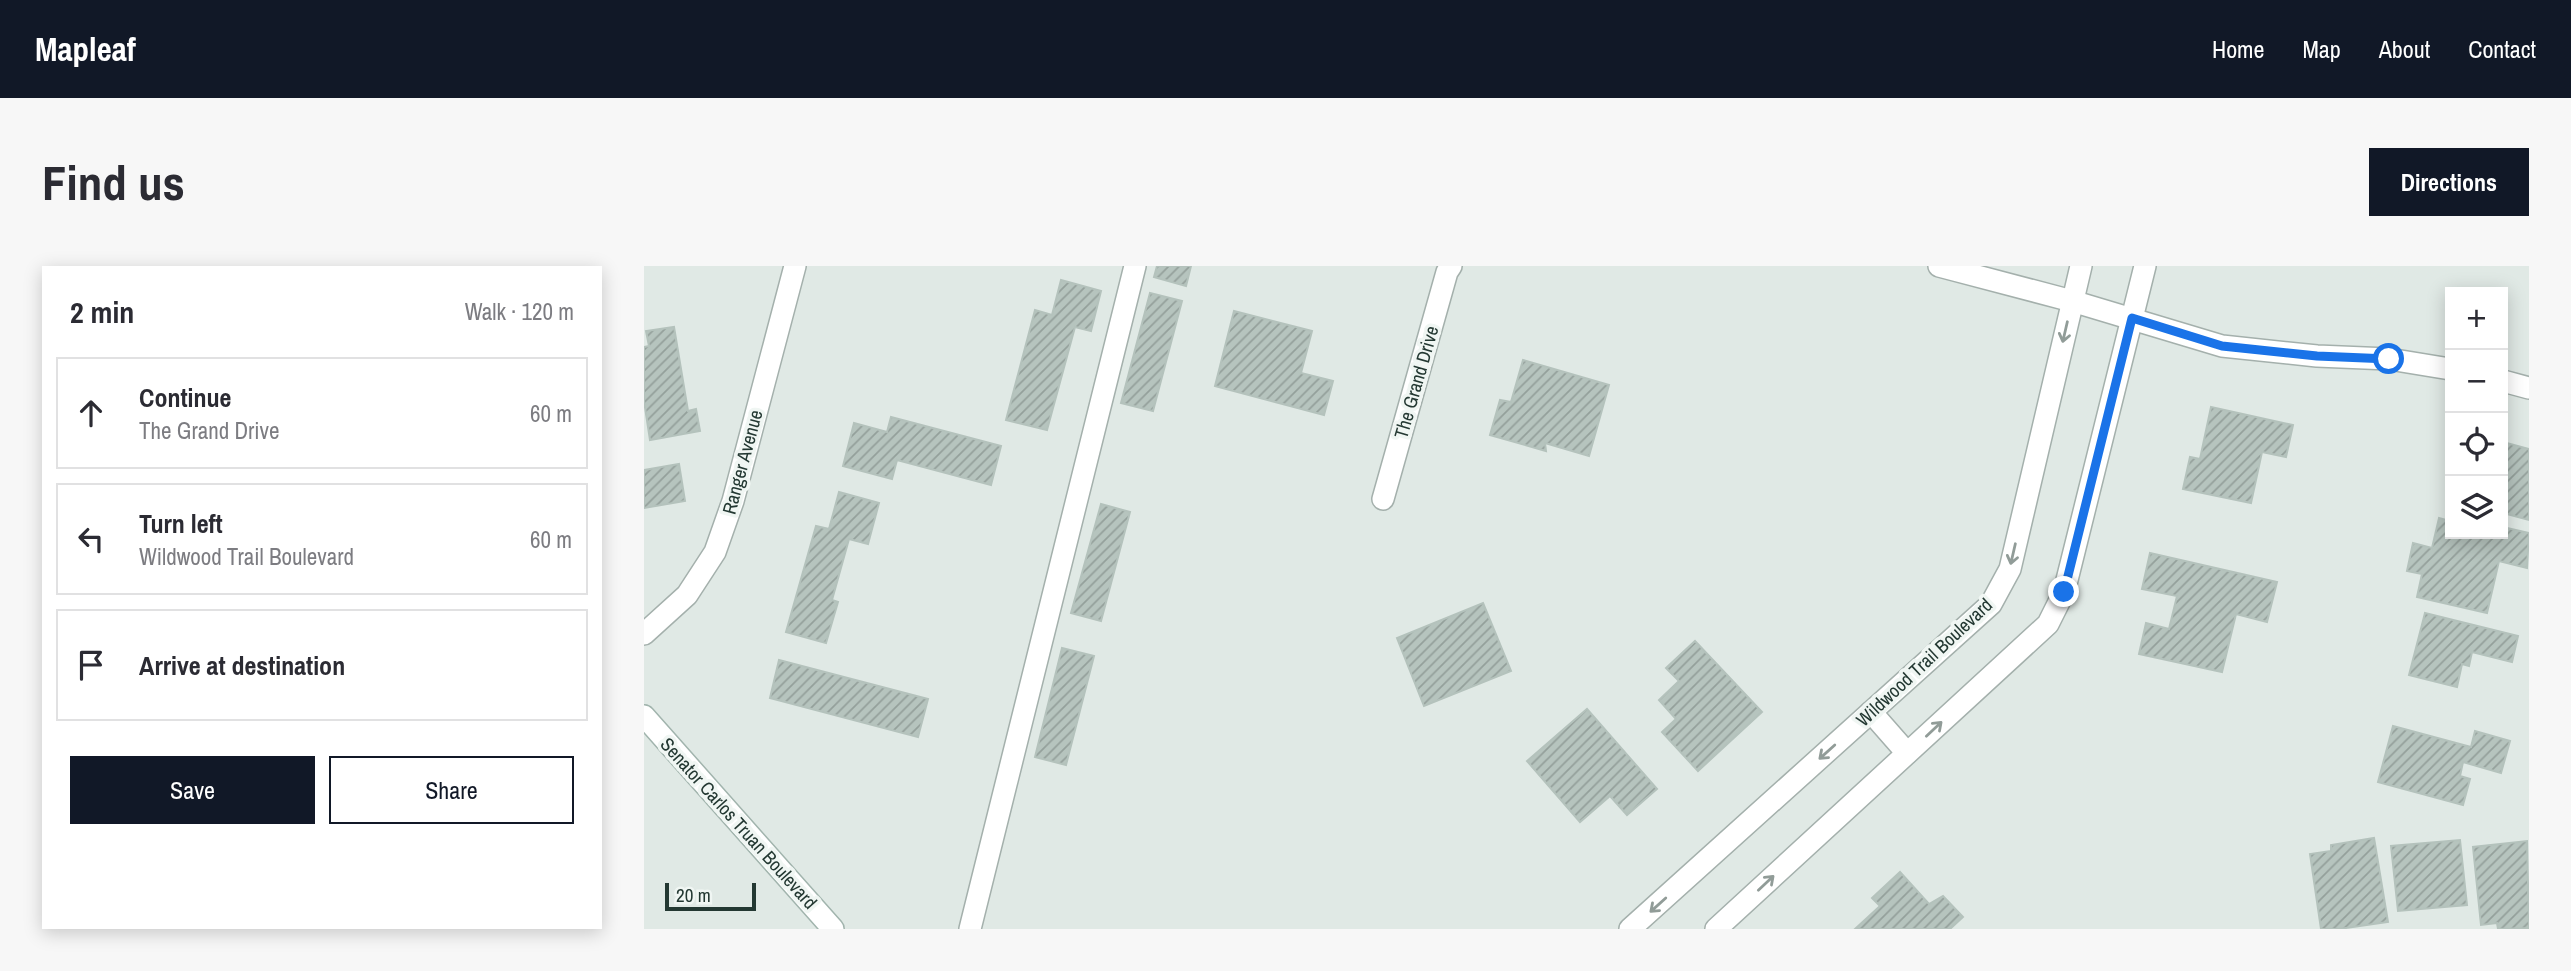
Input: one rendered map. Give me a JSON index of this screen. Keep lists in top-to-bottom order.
{
  "streets": {
    "street": [
      "The Grand Drive",
      "Ranger Avenue",
      "Wildwood Trail Boulevard",
      "Senator Carlos Truan Boulevard"
    ]
  },
  "scale_bar": "20 m",
  "page": {
    "header": "Mapleaf",
    "nav": [
      "Home",
      "Map",
      "About",
      "Contact"
    ],
    "buttons": [
      "Directions",
      ["Save", "Share"]
    ],
    "title": "Find us",
    "heading": ["2 min", "Walk · 120 m"],
    "map_buttons": ["+", "−"],
    "list": [
      ["Continue", "The Grand Drive", "60 m"],
      ["Turn left", "Wildwood Trail Boulevard", "60 m"],
      "Arrive at destination"
    ],
    "scale": "20 m"
  }
}
